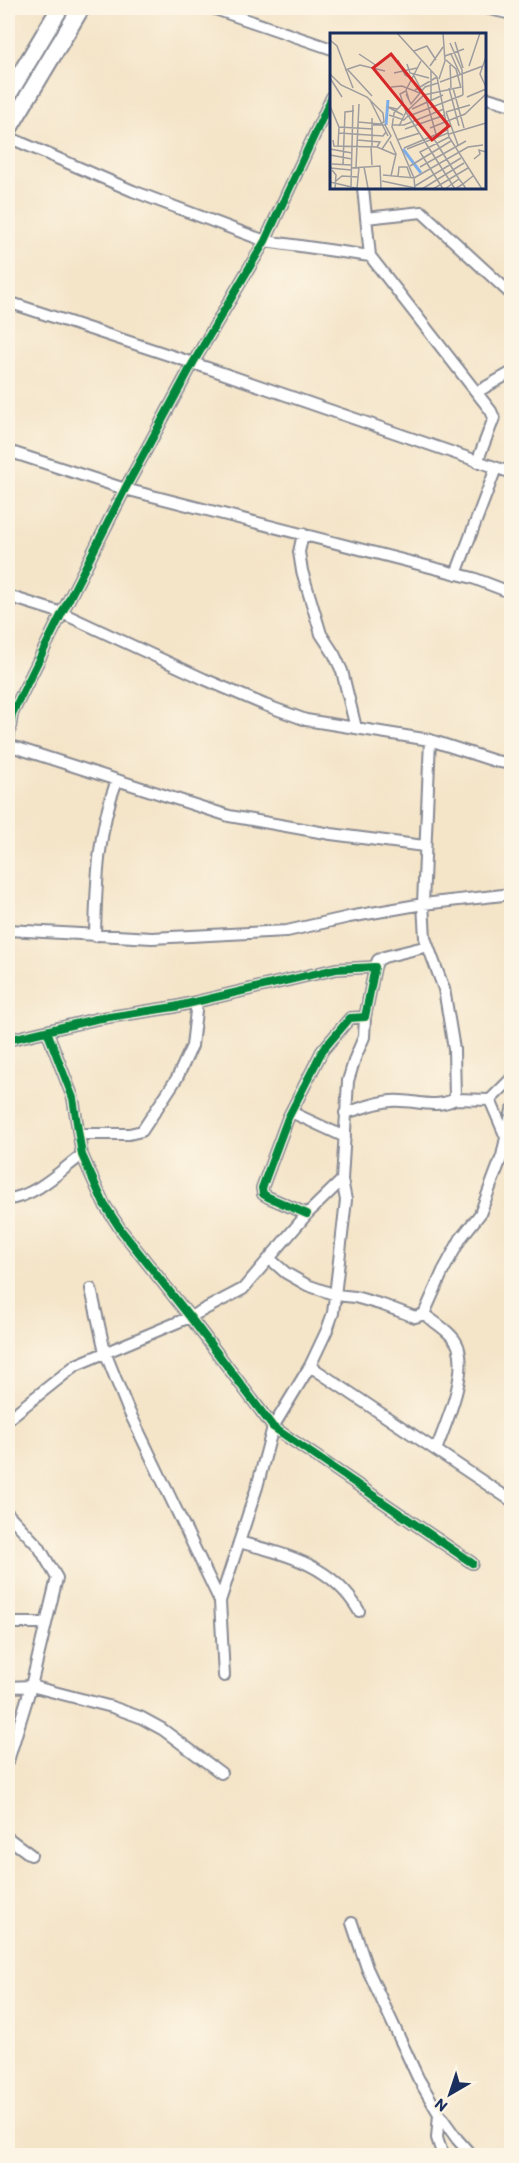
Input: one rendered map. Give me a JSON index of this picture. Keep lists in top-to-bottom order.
{
  "north": "bottom left"
}
